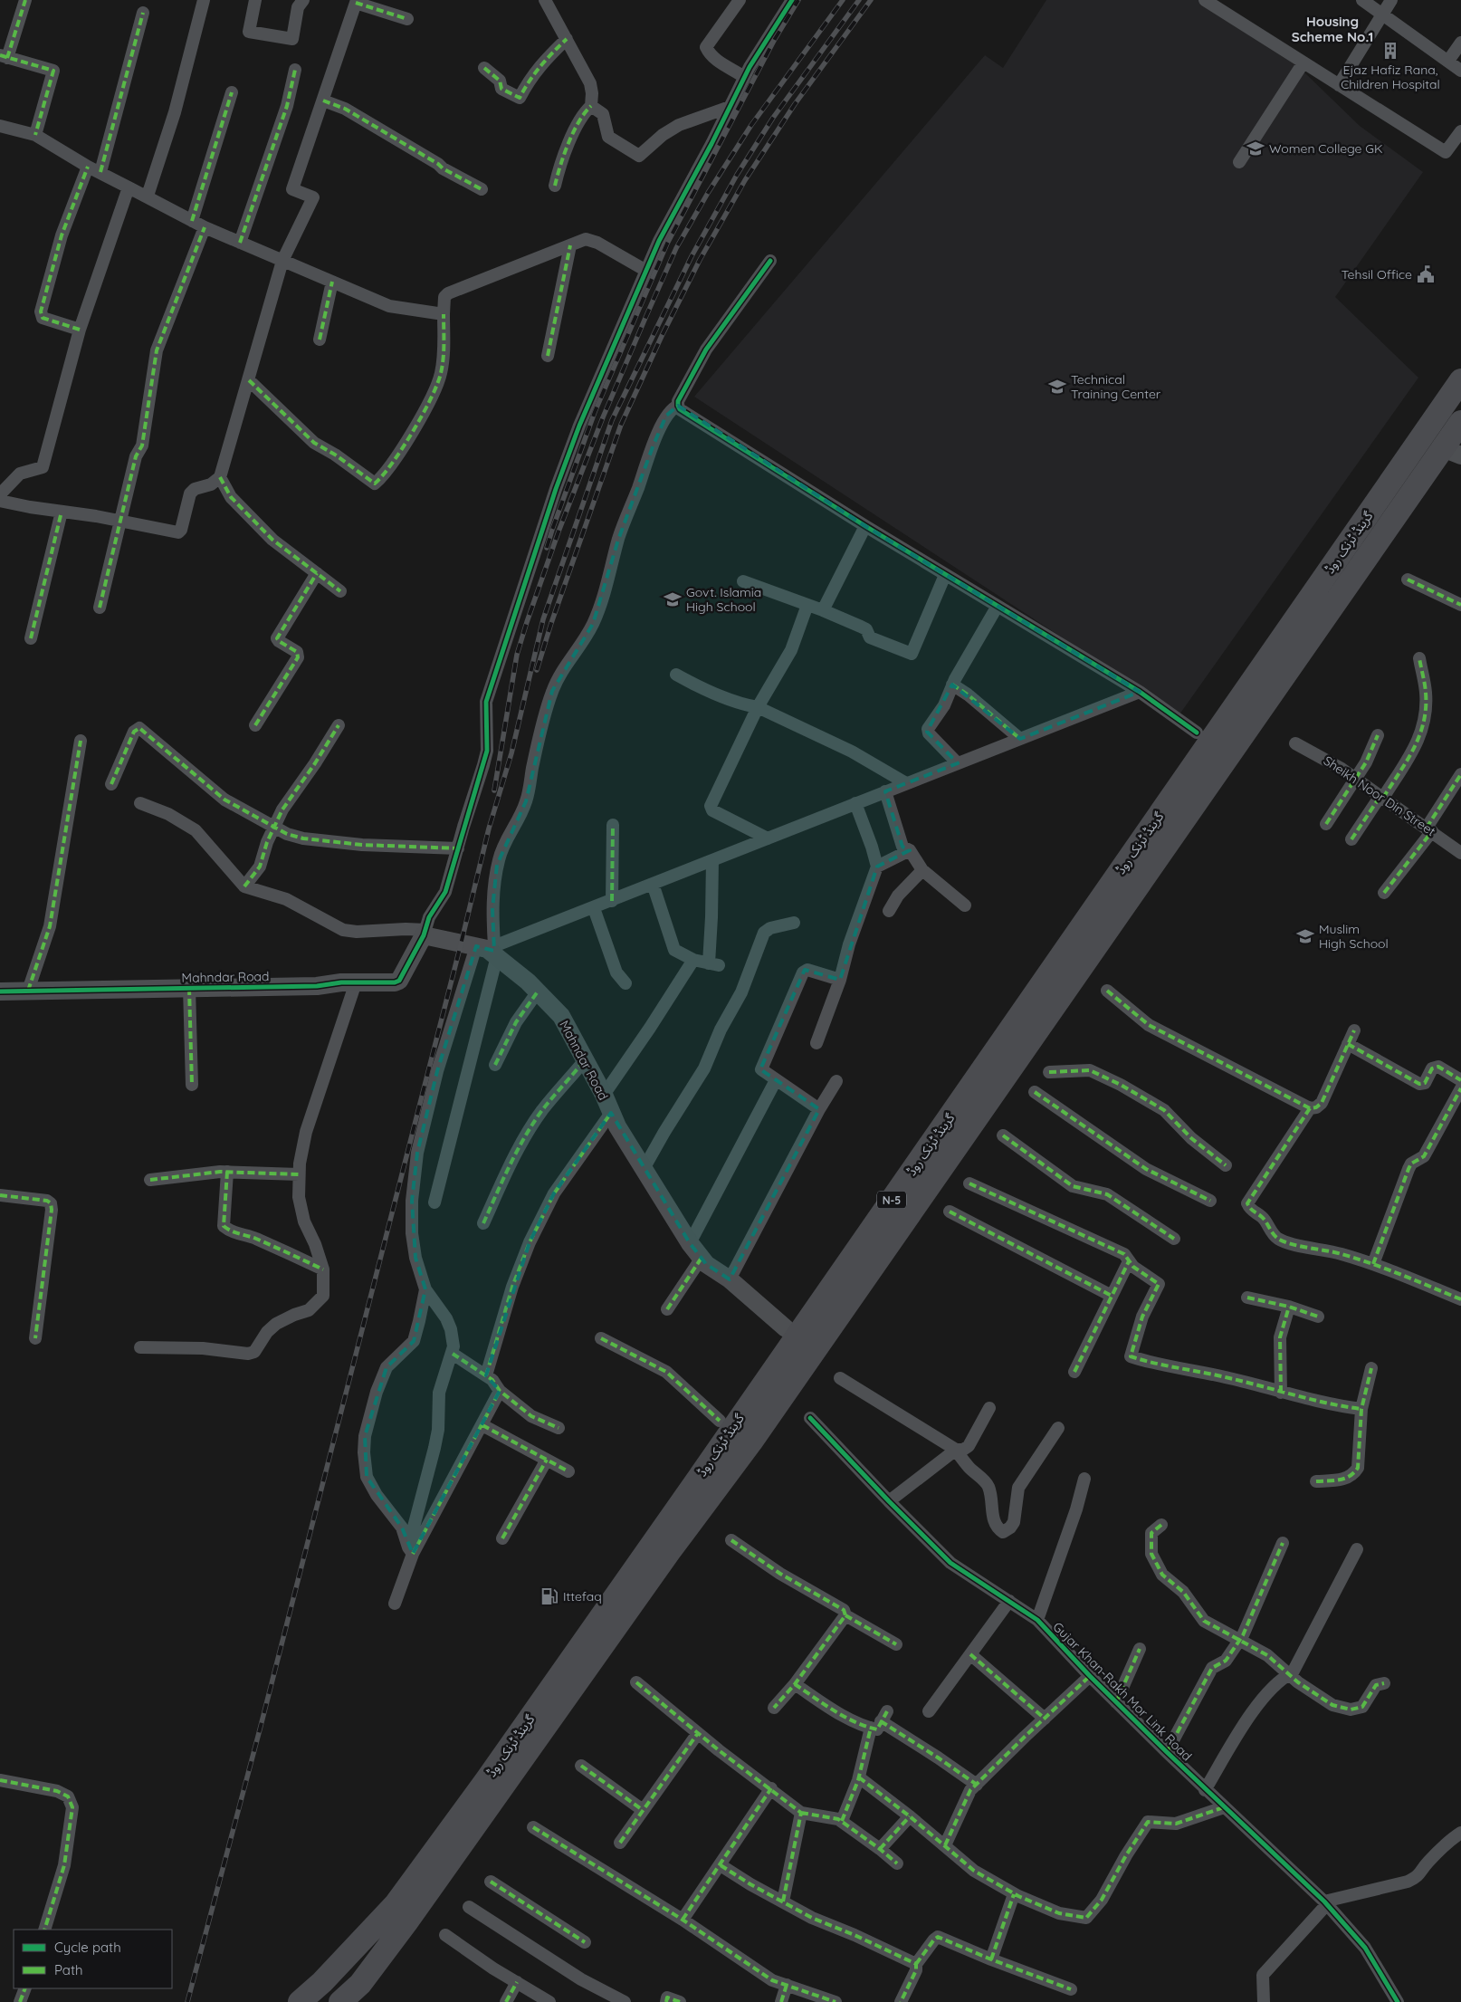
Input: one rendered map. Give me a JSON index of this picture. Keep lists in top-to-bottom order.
{
  "streets": {
    "highway": ["گرینڈ ٹرنک روڈ", "N-5"],
    "street": ["Sheikh Noor Din Street", "Mahndar Road", "Gujar Khan-Rakh Mor Link Road"]
  },
  "districts": ["Housing Scheme No.1"],
  "places": {
    "building": ["Ejaz Hafiz Rana, Children Hospital"],
    "school or university": [
      "Women College GK",
      "Technical Training Center",
      "Govt. Islamia High School",
      "Muslim High School"
    ],
    "public building": ["Tehsil Office"],
    "fuel station": ["Ittefaq"]
  },
  "legend": ["Cycle path", "Path"]
}
